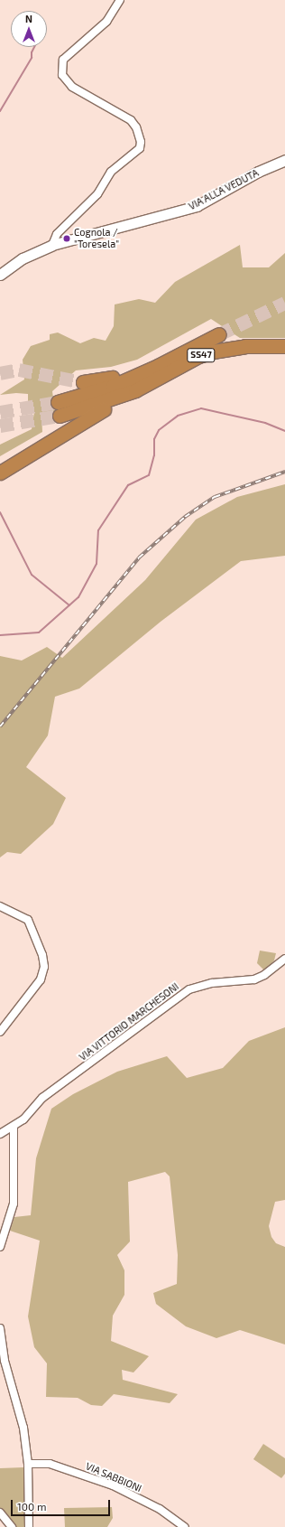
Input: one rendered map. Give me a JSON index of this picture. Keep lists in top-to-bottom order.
{
  "streets": {
    "highway": ["SS47"],
    "street": ["VIA ALLA VEDUTA", "VIA VITTORIO MARCHESONI", "VIA SABBIONI"]
  },
  "places": ["Cognola / \"Toresela\""],
  "scale_bar": "100 m",
  "north": "top"
}
